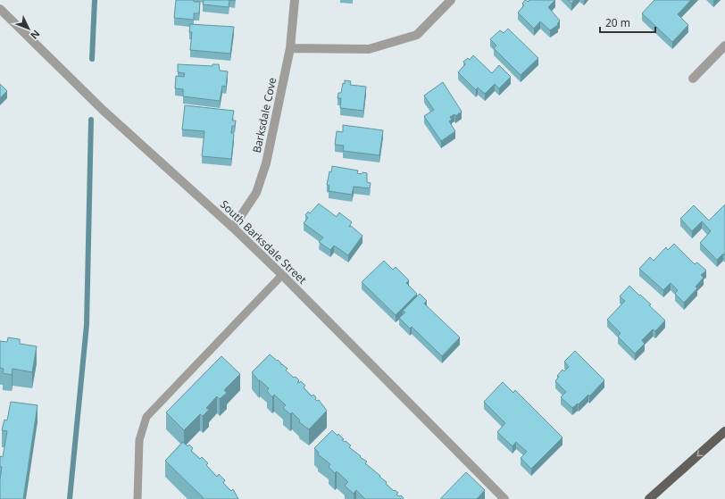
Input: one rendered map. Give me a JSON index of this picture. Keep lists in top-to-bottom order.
{
  "streets": {
    "street": ["Barksdale Cove", "South Barksdale Street"]
  },
  "crossings": [
    ["Barksdale Cove", "South Barksdale Street"]
  ],
  "scale_bar": "20 m",
  "north": "bottom right"
}
